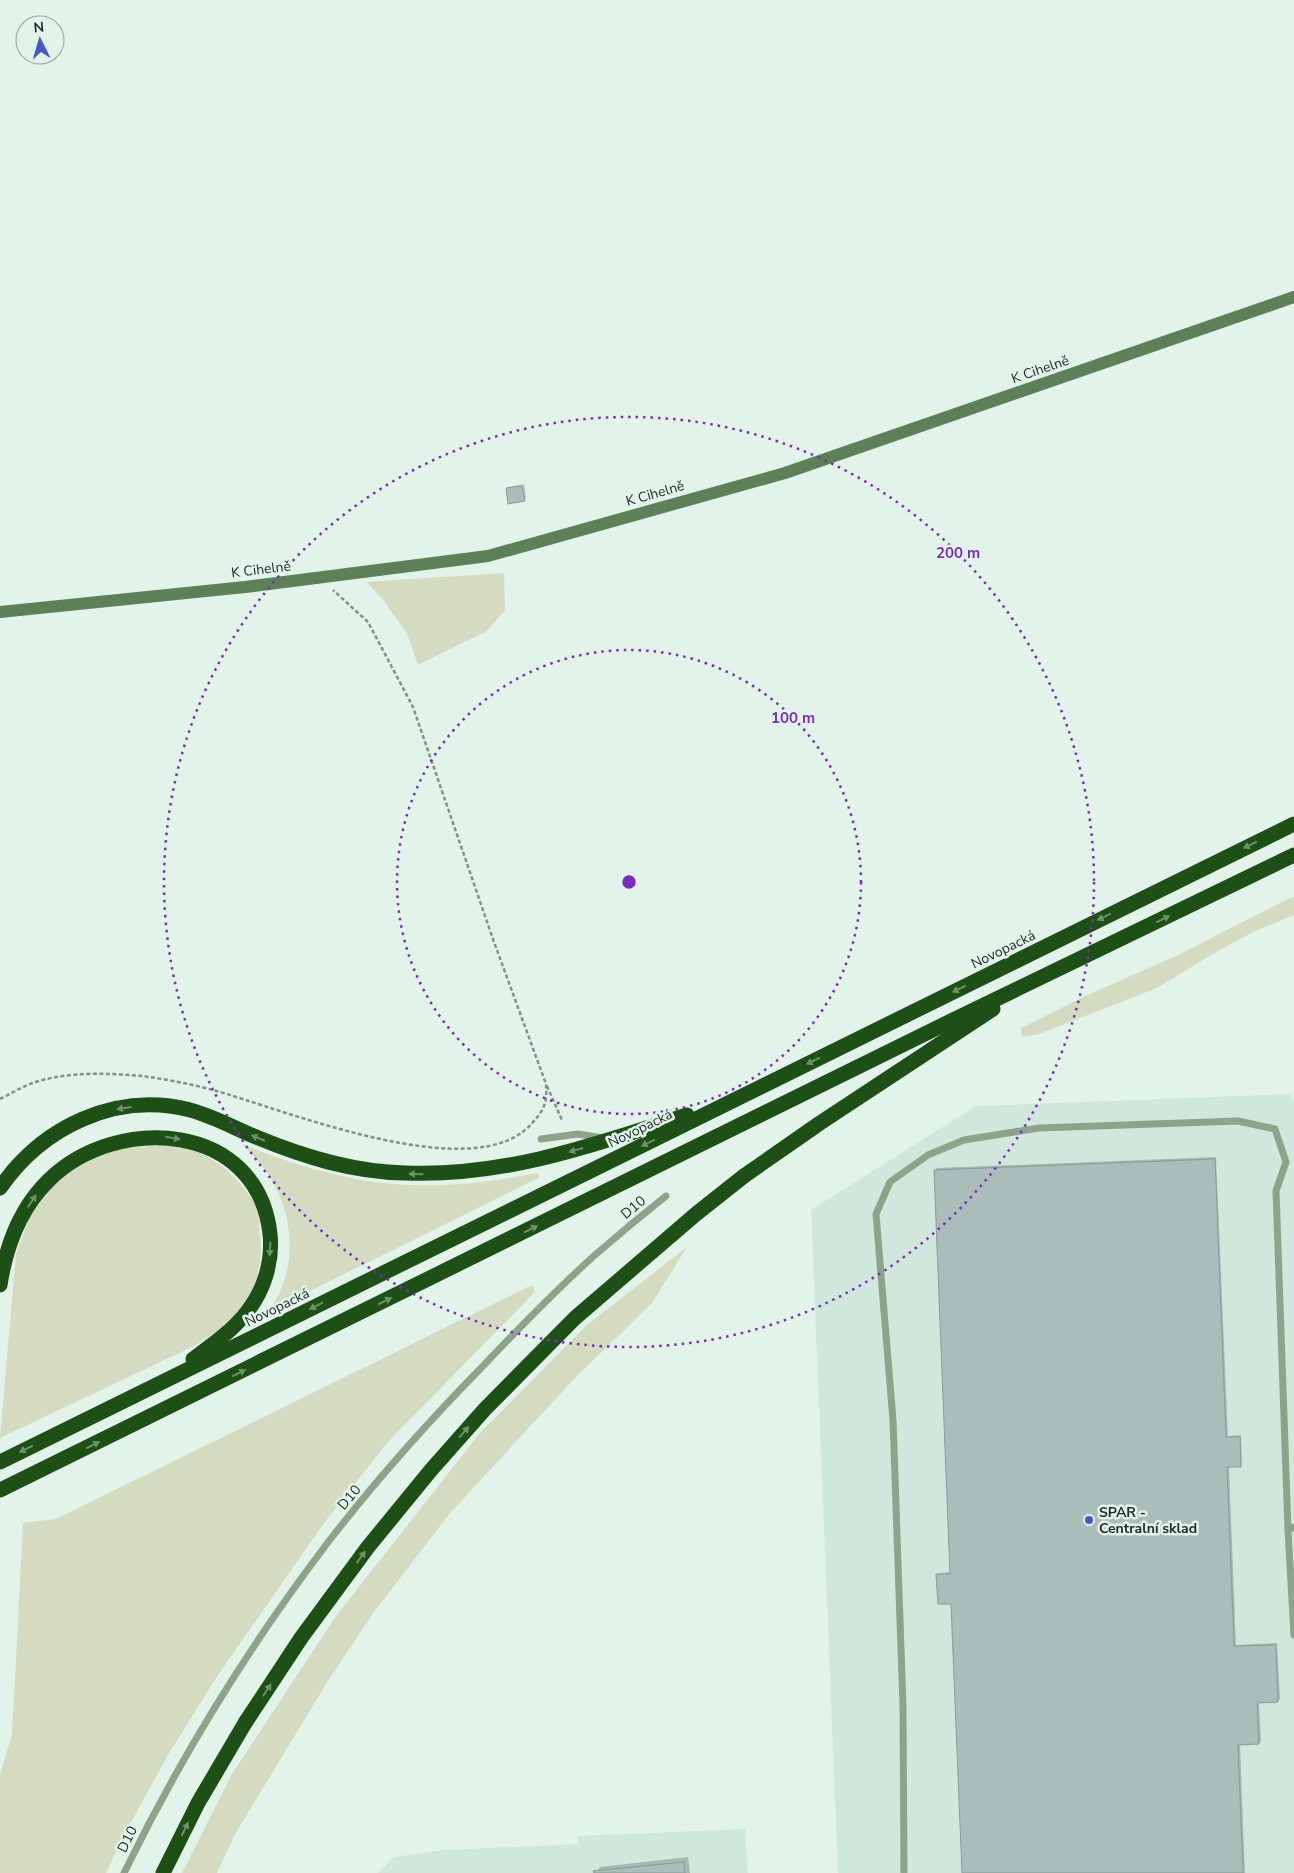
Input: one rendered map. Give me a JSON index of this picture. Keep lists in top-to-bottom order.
{
  "streets": {
    "highway": ["Novopacká", "D10"],
    "street": ["K Cihelně"]
  },
  "places": ["SPAR - Centralní sklad"],
  "north": "top",
  "rings": ["200 m", "100 m"]
}
